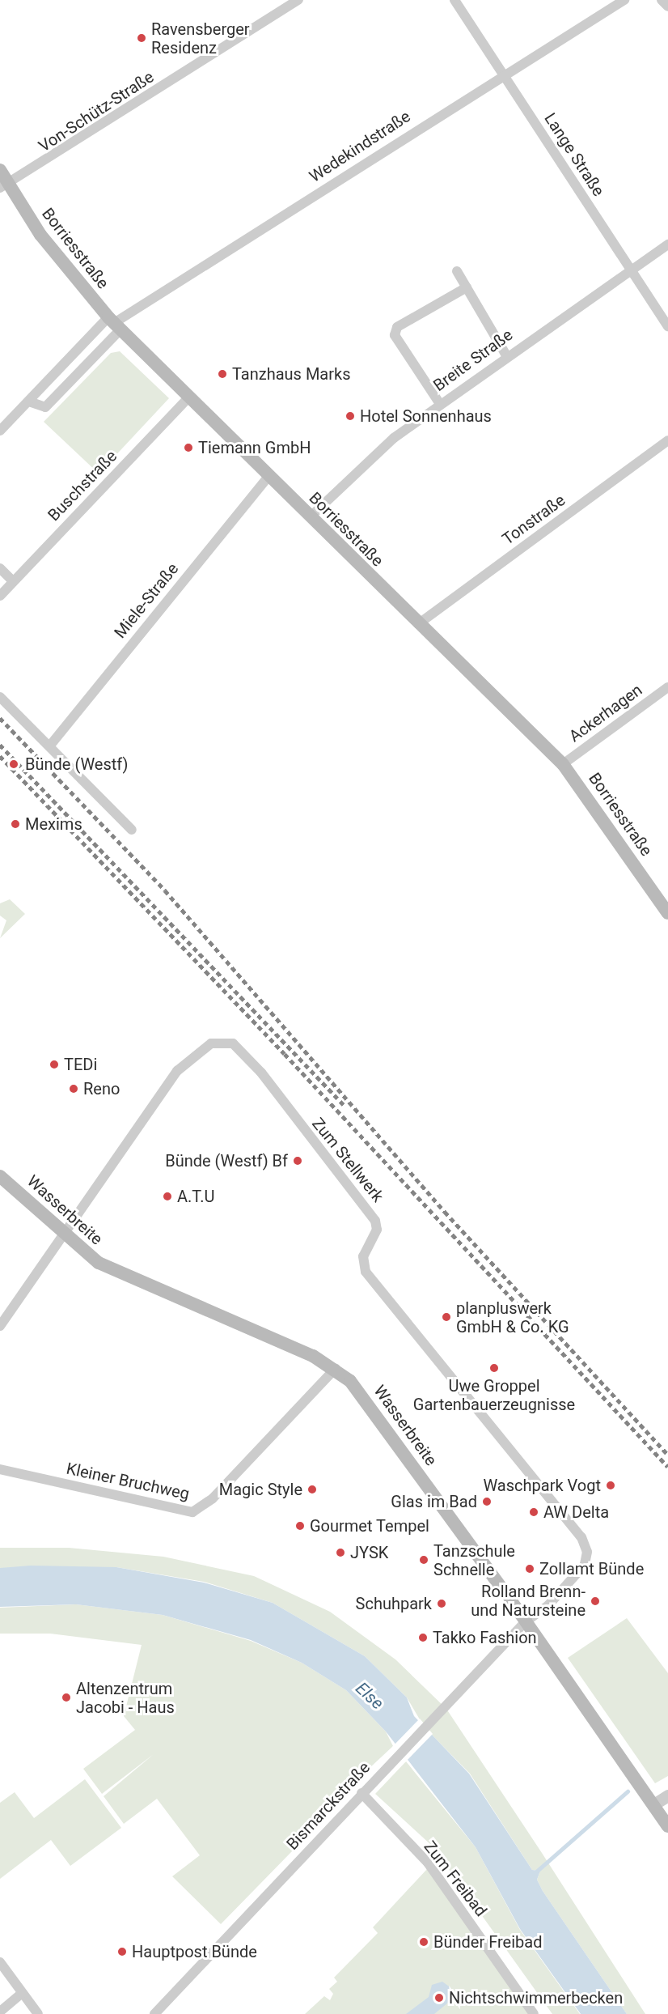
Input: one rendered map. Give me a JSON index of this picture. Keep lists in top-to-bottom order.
{
  "streets": {
    "main road": ["Borriesstraße", "Wasserbreite"],
    "street": [
      "Von-Schütz-Straße",
      "Wedekindstraße",
      "Lange Straße",
      "Breite Straße",
      "Buschstraße",
      "Tonstraße",
      "Miele-Straße",
      "Ackerhagen",
      "Zum Stellwerk",
      "Kleiner Bruchweg",
      "Bismarckstraße",
      "Zum Freibad"
    ]
  },
  "crossings": [
    ["Von-Schütz-Straße", "Borriesstraße"],
    ["Wedekindstraße", "Lange Straße"],
    ["Wedekindstraße", "Borriesstraße"],
    ["Lange Straße", "Breite Straße"],
    ["Borriesstraße", "Breite Straße"],
    ["Borriesstraße", "Buschstraße"],
    ["Borriesstraße", "Tonstraße"],
    ["Borriesstraße", "Miele-Straße"],
    ["Borriesstraße", "Ackerhagen"],
    ["Zum Stellwerk", "Wasserbreite"],
    ["Zum Stellwerk", "Bismarckstraße"],
    ["Wasserbreite", "Kleiner Bruchweg"],
    ["Wasserbreite", "Bismarckstraße"],
    ["Bismarckstraße", "Zum Freibad"]
  ],
  "water": ["Else"],
  "places": [
    "Ravensberger Residenz",
    "Tanzhaus Marks",
    "Hotel Sonnenhaus",
    "Tiemann GmbH",
    "Bünde (Westf)",
    "Mexims",
    "TEDi",
    "Reno",
    "Bünde (Westf) Bf",
    "A.T.U",
    "planpluswerk GmbH & Co. KG",
    "Uwe Groppel Gartenbauerzeugnisse",
    "Waschpark Vogt",
    "Magic Style",
    "Glas im Bad",
    "AW Delta",
    "Gourmet Tempel",
    "JYSK",
    "Tanzschule Schnelle",
    "Zollamt Bünde",
    "Rolland Brenn- und Natursteine",
    "Schuhpark",
    "Takko Fashion",
    "Altenzentrum Jacobi - Haus",
    "Bünder Freibad",
    "Hauptpost Bünde",
    "Nichtschwimmerbecken"
  ]
}
